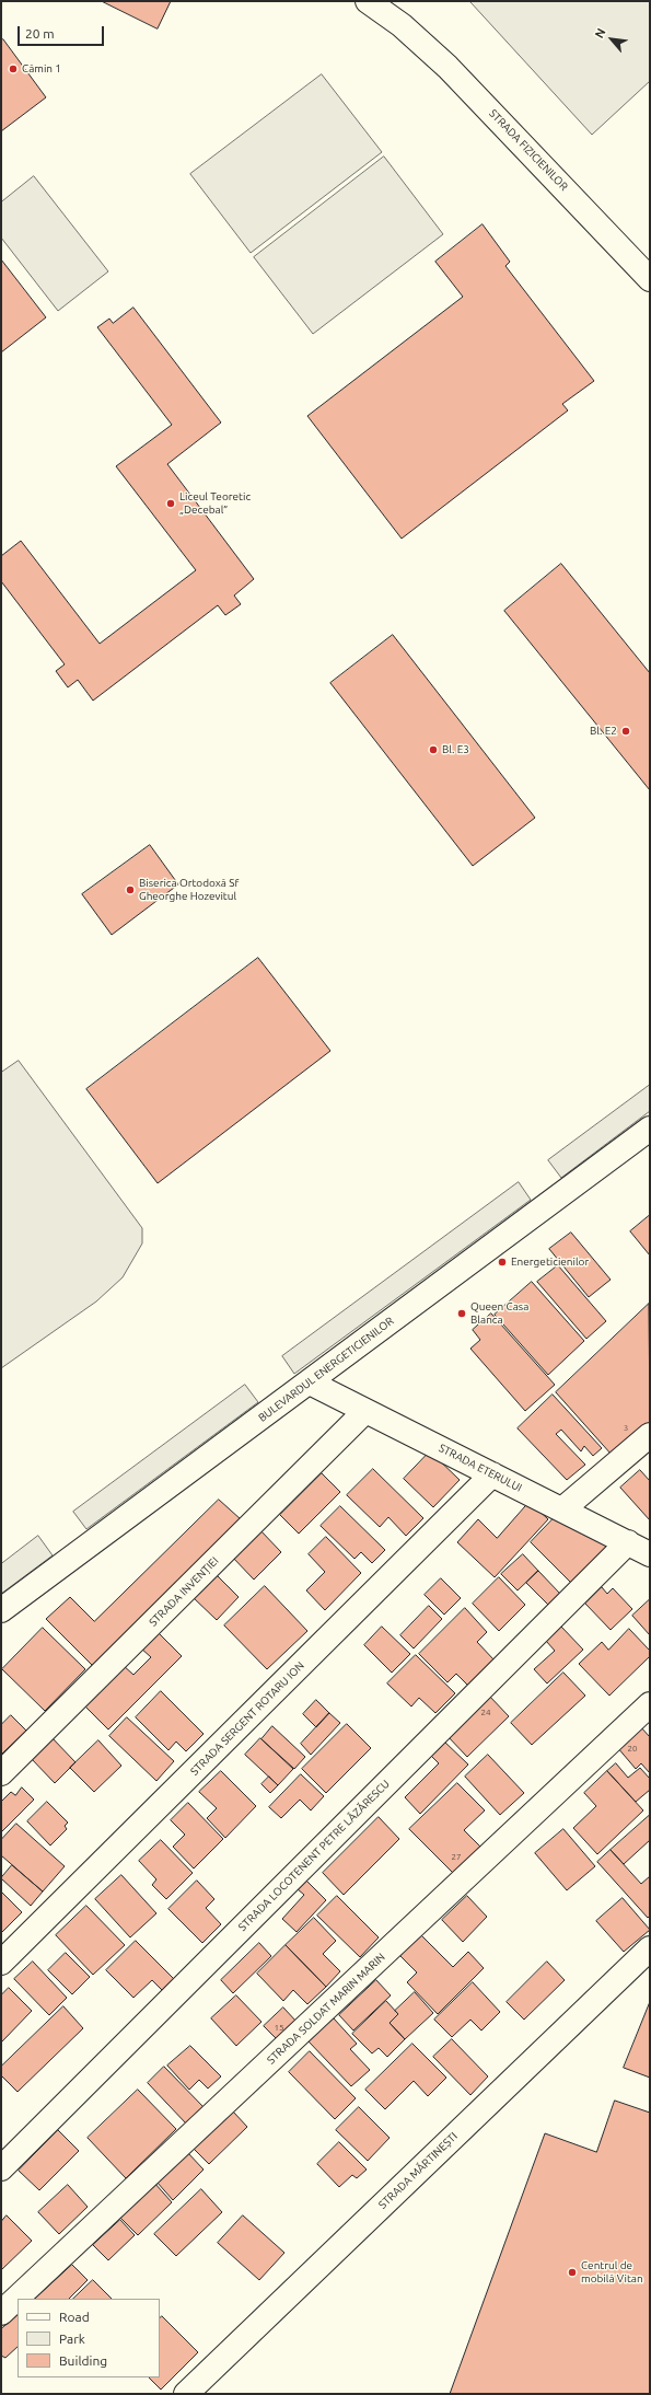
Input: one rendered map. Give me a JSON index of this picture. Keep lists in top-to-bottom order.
{
  "streets": {
    "street": [
      "STRADA FIZICIENILOR",
      "BULEVARDUL ENERGETICIENILOR",
      "STRADA ETERULUI",
      "STRADA INVENȚIEI",
      "STRADA SERGENT ROTARU ION",
      "STRADA LOCOTENENT PETRE LĂZĂRESCU",
      "STRADA SOLDAT MARIN MARIN",
      "STRADA MĂRTINEȘTI"
    ]
  },
  "crossings": [
    ["BULEVARDUL ENERGETICIENILOR", "STRADA ETERULUI"],
    ["STRADA ETERULUI", "STRADA INVENȚIEI"],
    ["STRADA ETERULUI", "STRADA SERGENT ROTARU ION"],
    ["STRADA ETERULUI", "STRADA LOCOTENENT PETRE LĂZĂRESCU"]
  ],
  "places": [
    "Cămin 1",
    "Liceul Teoretic „Decebal”",
    "Bl. E2",
    "Bl. E3",
    "Biserica Ortodoxă Sf Gheorghe Hozevitul",
    "Energeticienilor",
    "Queen Casa Blanca",
    "Centrul de mobilă Vitan"
  ],
  "house_numbers": [
    "3",
    "24",
    "20",
    "27",
    "15"
  ],
  "legend": ["Road", "Park", "Building"],
  "scale_bar": "20 m",
  "north": "top left"
}
